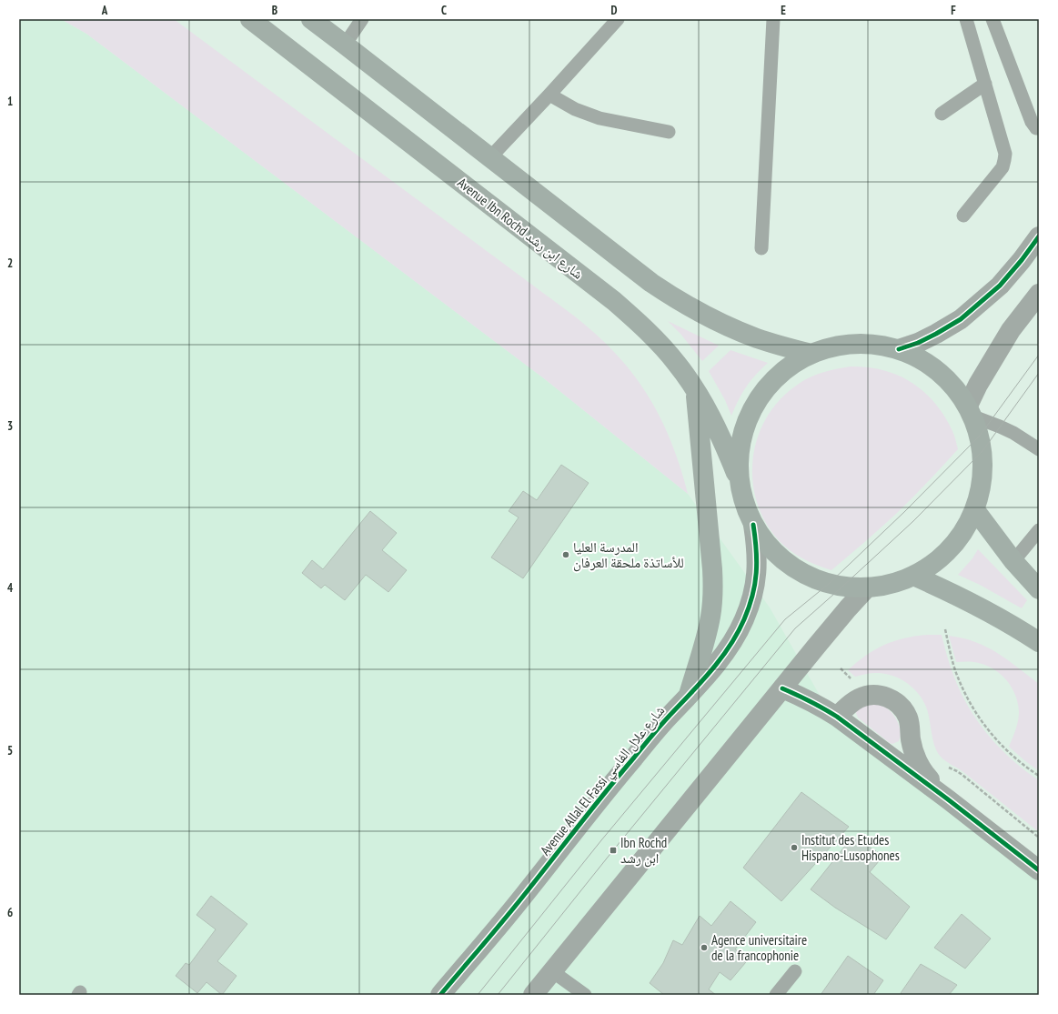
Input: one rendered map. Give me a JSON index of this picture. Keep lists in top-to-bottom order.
{
  "streets": {
    "main road": ["Avenue Ibn Rochd شارع ابن رشد"],
    "street": ["Avenue Allal El Fassi شارع علال الفاسي"]
  },
  "places": {
    "other": ["المدرسة العليا للأساتذة ملحقة العرفان", "Institut des Etudes Hispano-Lusophones", "Agence universitaire de la francophonie"],
    "transit": ["Ibn Rochd ابن رشد"]
  },
  "grid": {
    "columns": [
      "A",
      "B",
      "C",
      "D",
      "E",
      "F"
    ],
    "rows": [
      "1",
      "2",
      "3",
      "4",
      "5",
      "6"
    ]
  }
}
